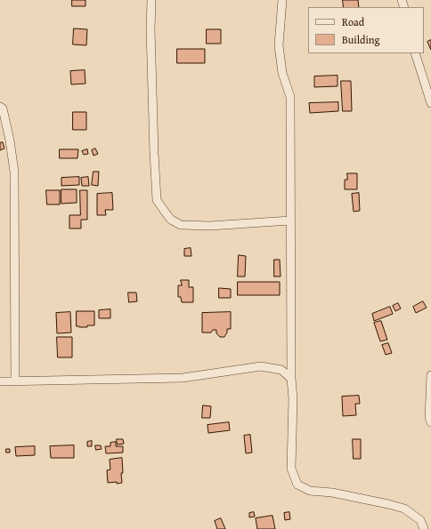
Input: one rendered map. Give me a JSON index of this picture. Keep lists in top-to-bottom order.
{
  "legend": ["Road", "Building"]
}
